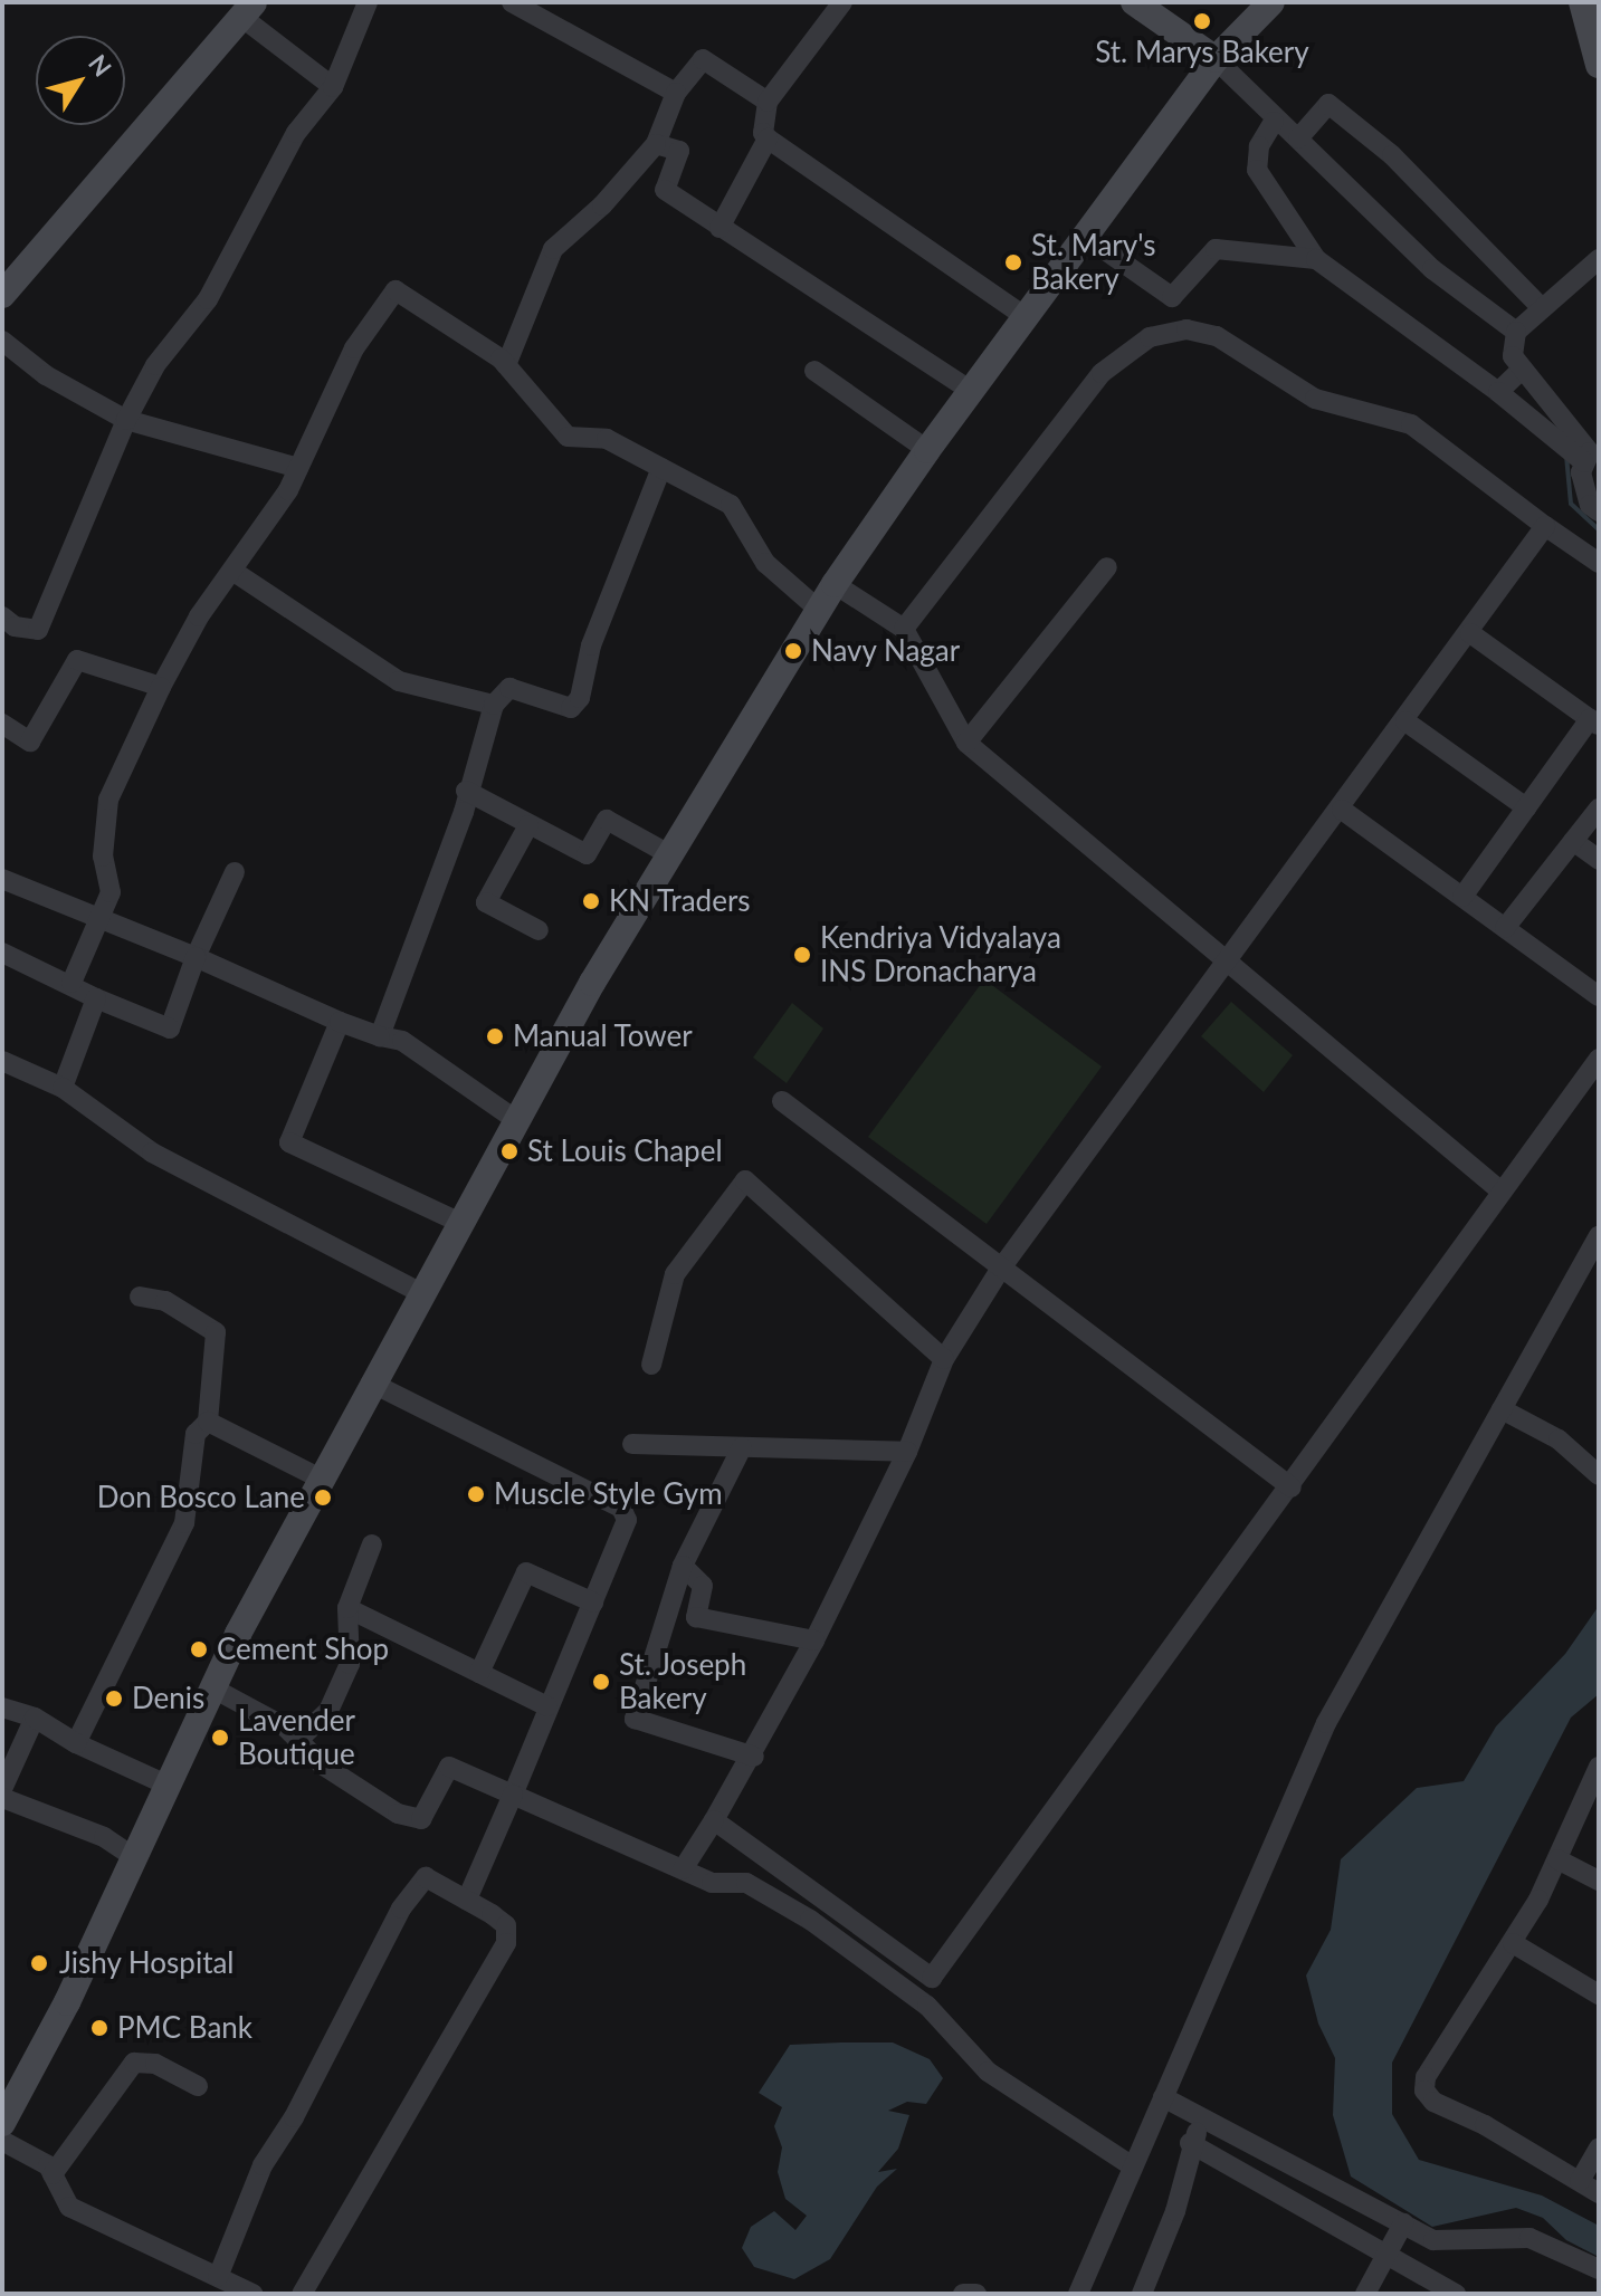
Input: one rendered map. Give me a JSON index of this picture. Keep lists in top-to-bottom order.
{
  "places": [
    "St. Marys Bakery",
    "St. Mary's Bakery",
    "Navy Nagar",
    "KN Traders",
    "Kendriya Vidyalaya INS Dronacharya",
    "Manual Tower",
    "St Louis Chapel",
    "Muscle Style Gym",
    "Don Bosco Lane",
    "Cement Shop",
    "St. Joseph Bakery",
    "Denis",
    "Lavender Boutique",
    "Jishy Hospital",
    "PMC Bank"
  ],
  "north": "top right"
}
